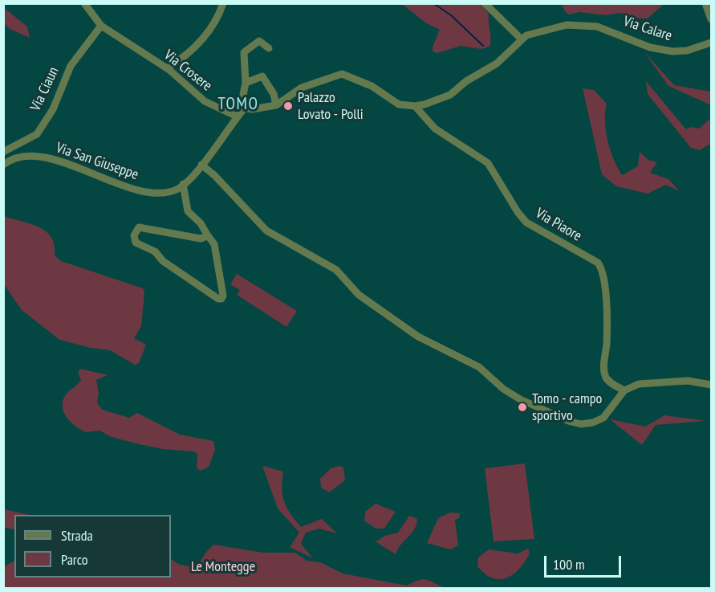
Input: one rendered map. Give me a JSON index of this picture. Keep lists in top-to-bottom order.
{
  "streets": {
    "street": [
      "Via Calare",
      "Via Crosere",
      "Via Ciaun",
      "Via San Giuseppe",
      "Via Piaore"
    ]
  },
  "crossings": [
    ["Via Crosere", "Via Ciaun"],
    ["Via Crosere", "Via San Giuseppe"]
  ],
  "districts": ["TOMO"],
  "parks": ["Le Montegge"],
  "places": ["Palazzo Lovato - Polli", "Tomo - campo sportivo"],
  "legend": ["Strada", "Parco"],
  "scale_bar": "100 m"
}
